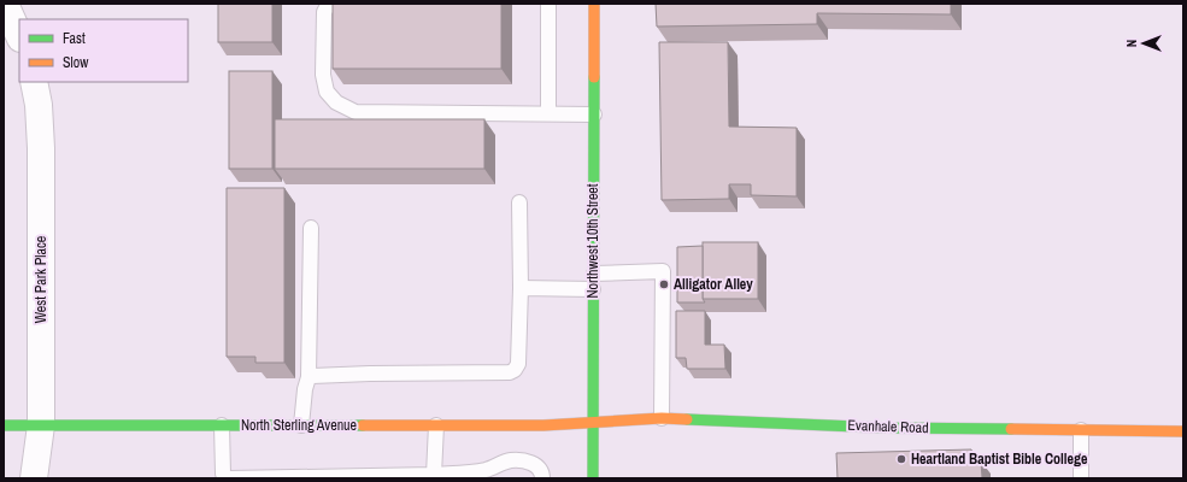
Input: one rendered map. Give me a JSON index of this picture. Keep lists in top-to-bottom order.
{
  "streets": {
    "street": [
      "Northwest 10th Street",
      "West Park Place",
      "North Sterling Avenue",
      "Evanhale Road"
    ]
  },
  "crossings": [
    ["Northwest 10th Street", "North Sterling Avenue"],
    ["Northwest 10th Street", "Evanhale Road"],
    ["West Park Place", "North Sterling Avenue"],
    ["North Sterling Avenue", "Evanhale Road"]
  ],
  "places": ["Alligator Alley", "Heartland Baptist Bible College"],
  "legend": ["Fast", "Slow"],
  "north": "left"
}
